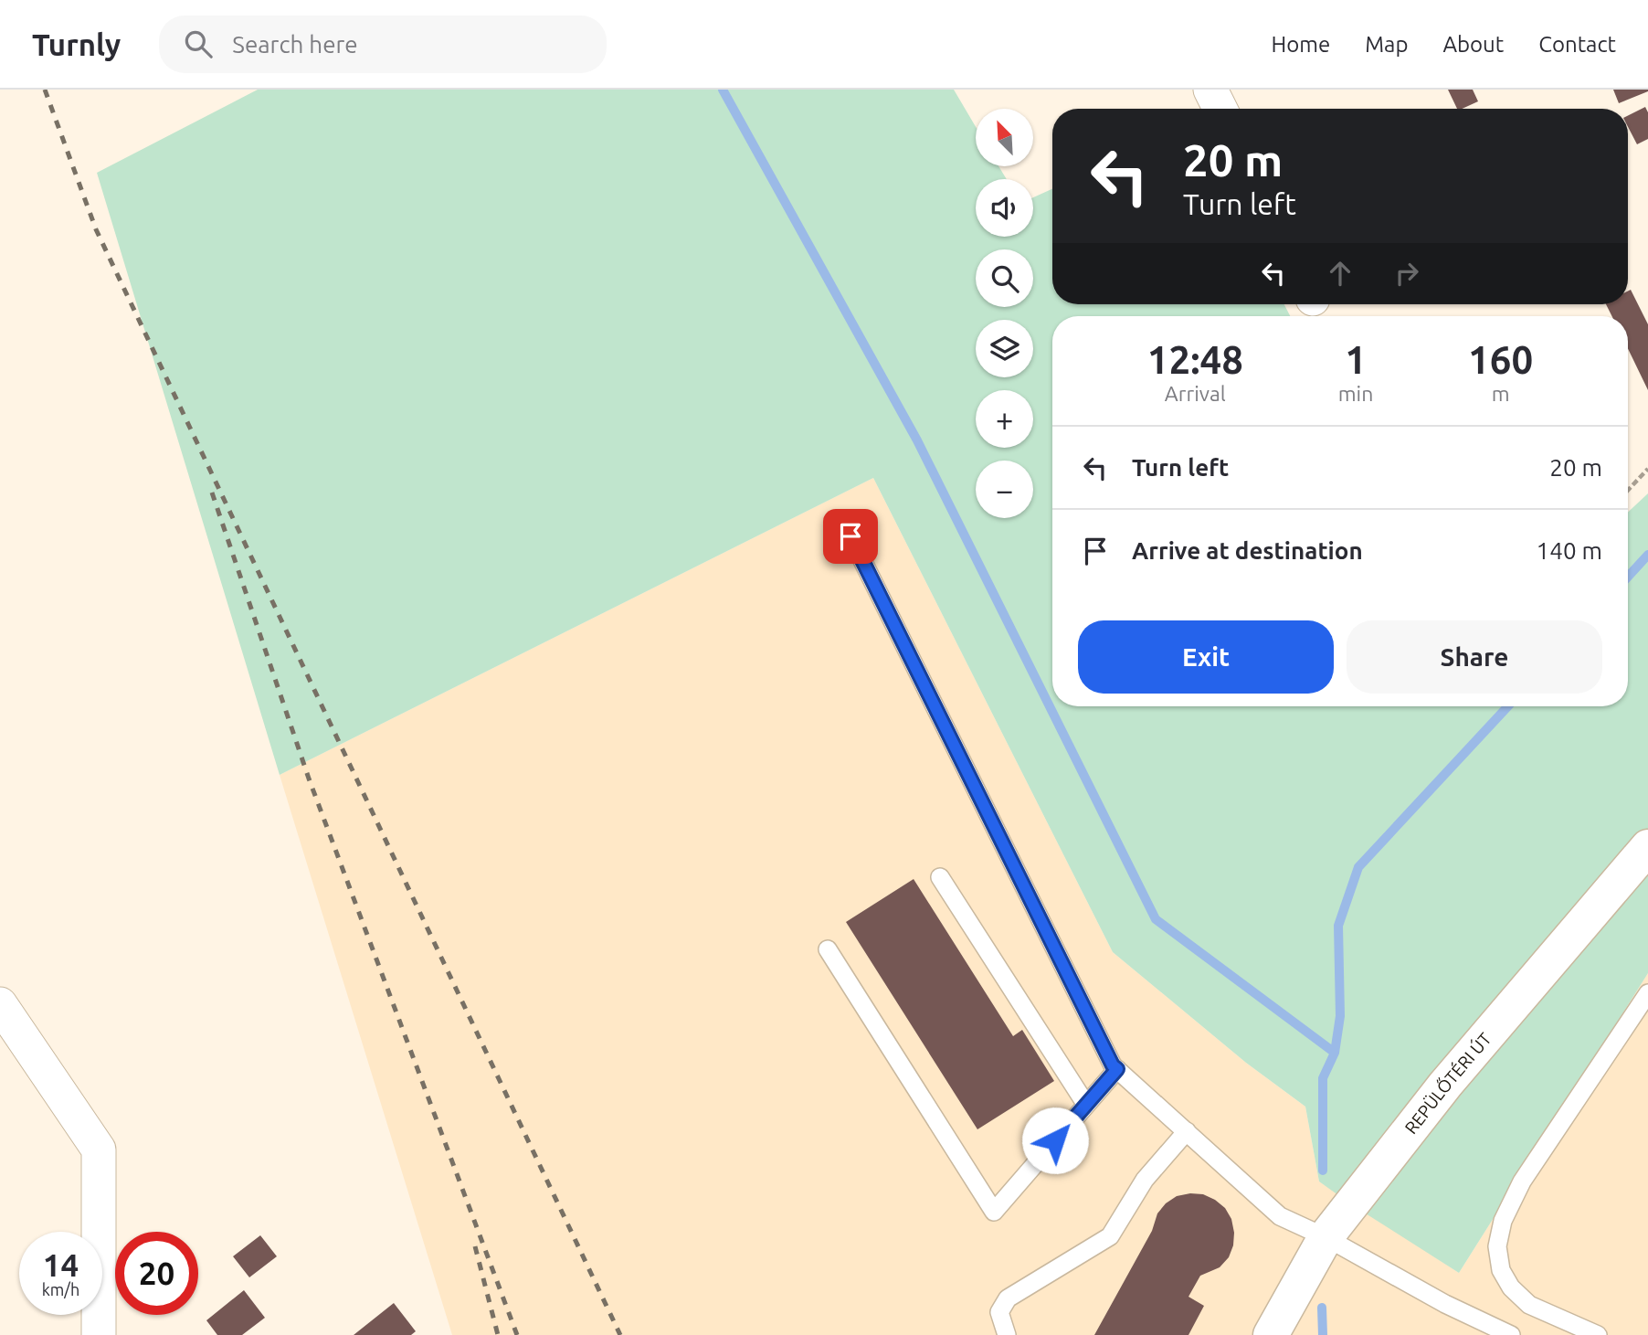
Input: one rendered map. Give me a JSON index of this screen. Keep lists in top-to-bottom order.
{
  "streets": {
    "street": ["REPÜLŐTÉRI ÚT"]
  },
  "north": "top left",
  "page": {
    "header": "Turnly",
    "search": "Search here",
    "nav": [
      "Home",
      "Map",
      "About",
      "Contact"
    ],
    "map_buttons": ["+", "−"],
    "turn": ["20 m", "Turn left"],
    "eta": [
      "12:48",
      "Arrival",
      "1",
      "min",
      "160",
      "m"
    ],
    "list": [
      {
        "name": "Turn left",
        "value": "20 m"
      },
      {
        "name": "Arrive at destination",
        "value": "140 m"
      }
    ],
    "buttons": ["Exit", "Share"],
    "speed": "14 km/h",
    "limit": "20"
  }
}
